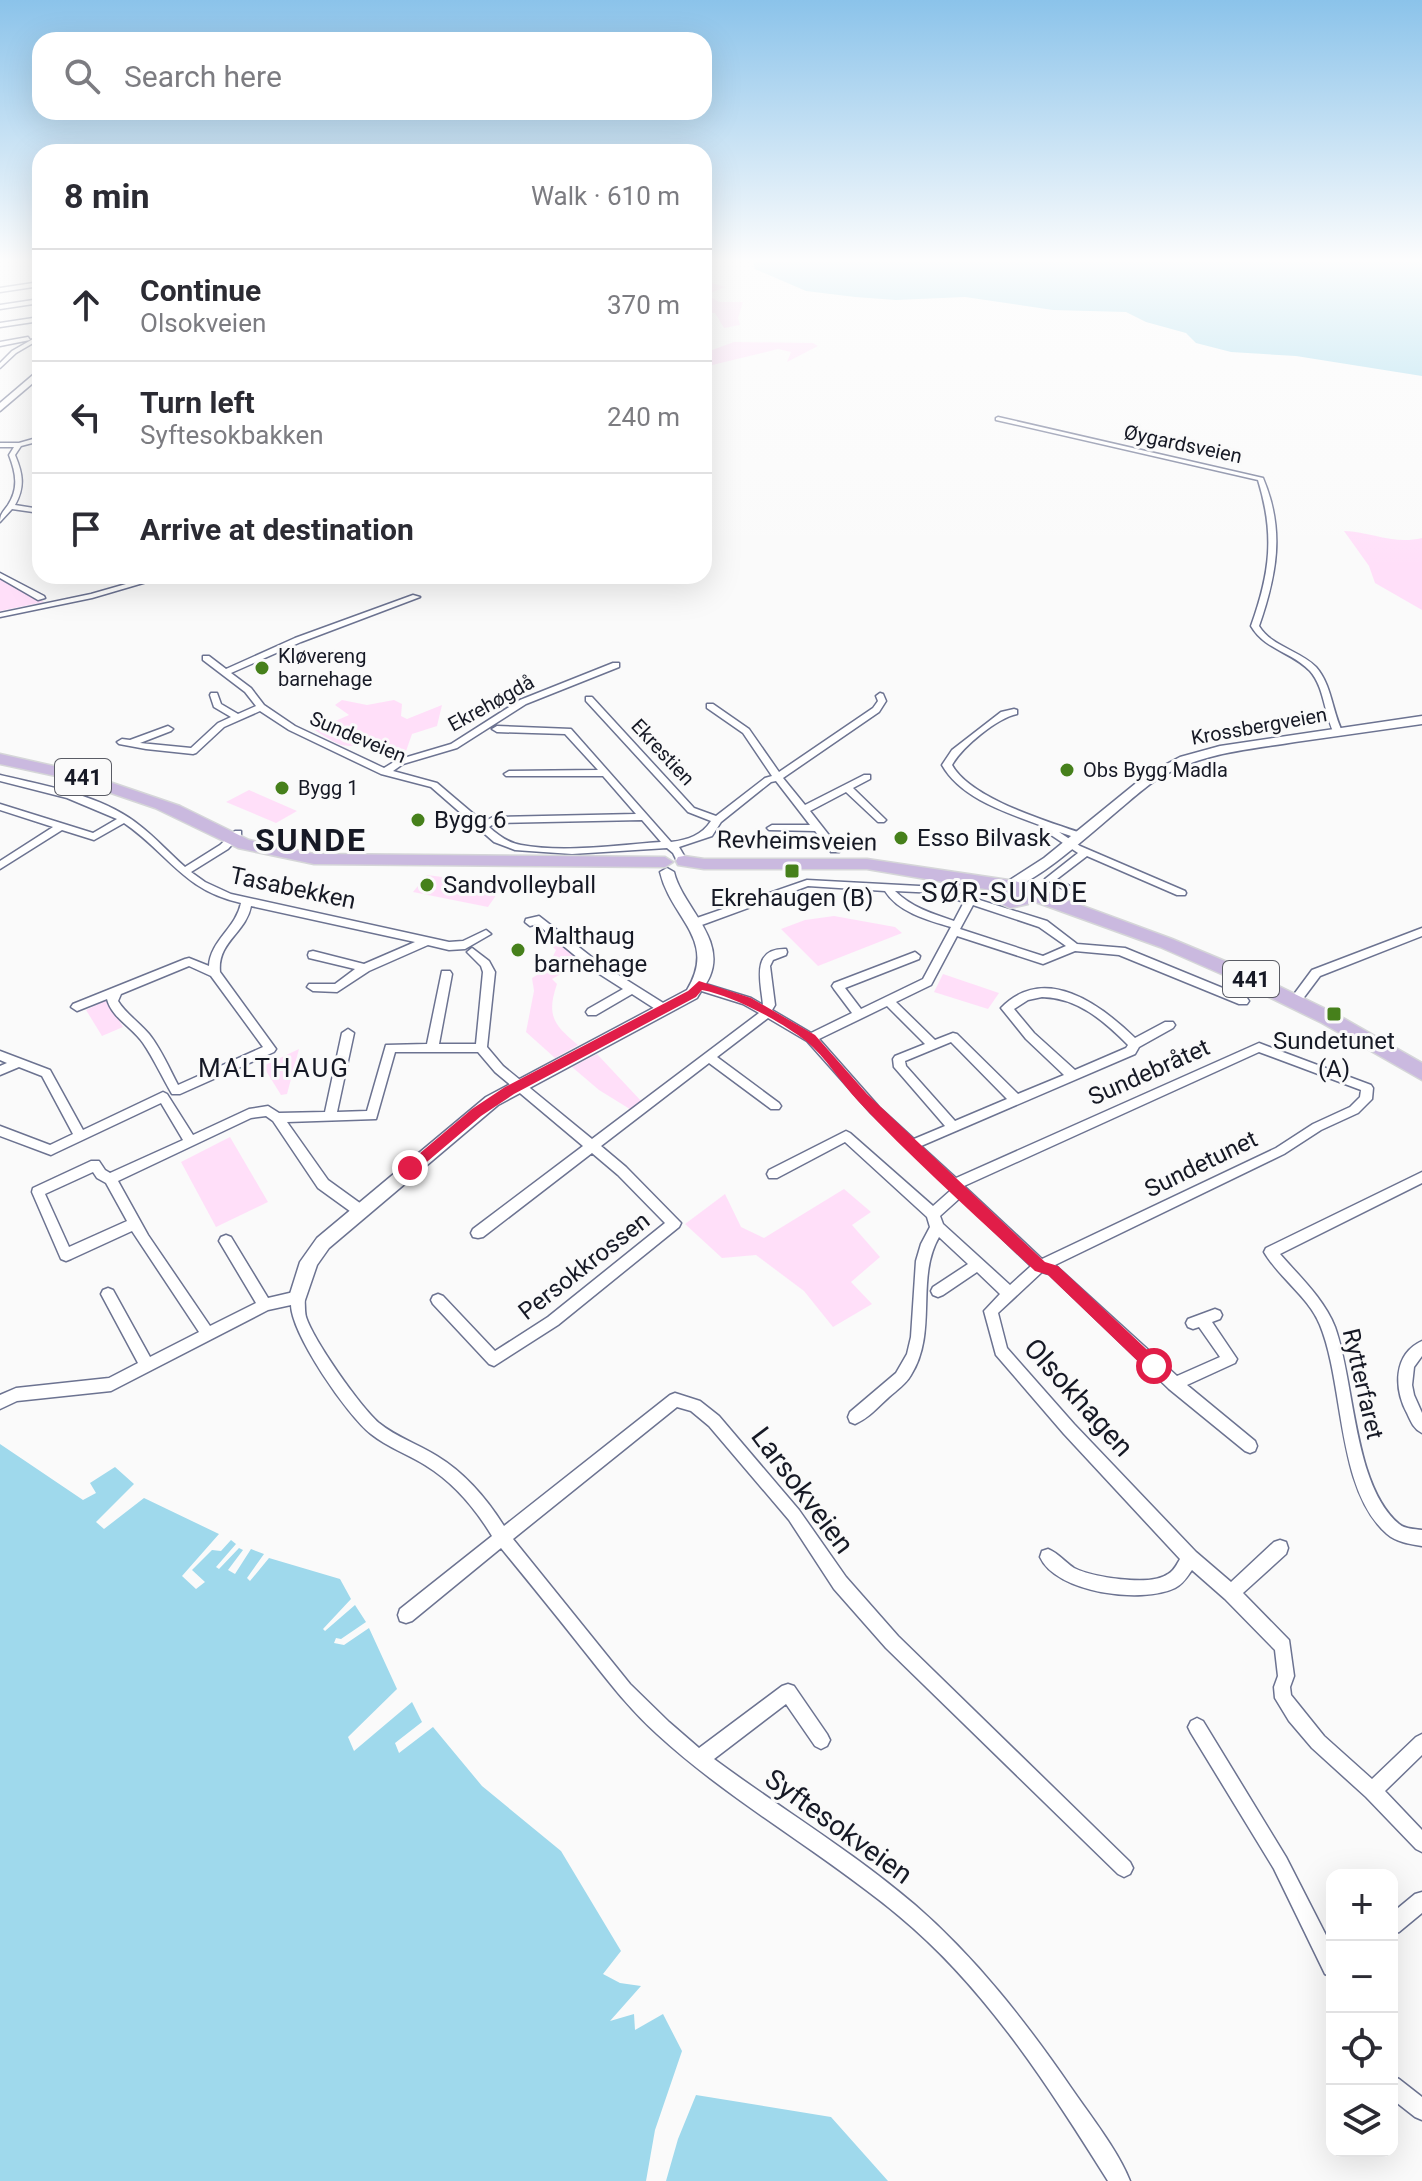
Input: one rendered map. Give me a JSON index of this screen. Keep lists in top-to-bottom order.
{
  "streets": {
    "main road": ["441", "Revheimsveien"],
    "street": [
      "Øygardsveien",
      "Ekrehøgdå",
      "Krossbergveien",
      "Sundeveien",
      "Ekrestien",
      "Tasabekken",
      "Sundebråtet",
      "Sundetunet",
      "Persokkrossen",
      "Rytterfaret",
      "Olsokhagen",
      "Larsokveien",
      "Syftesokveien"
    ]
  },
  "crossings": [
    ["Øygardsveien", "Krossbergveien"],
    ["Ekrehøgdå", "Sundeveien"],
    ["Krossbergveien", "Revheimsveien"],
    ["Sundeveien", "Ekrestien"],
    ["Sundeveien", "Revheimsveien"],
    ["Revheimsveien", "Tasabekken"],
    ["Sundebråtet", "Sundetunet"],
    ["Sundetunet", "Olsokhagen"],
    ["Larsokveien", "Syftesokveien"]
  ],
  "districts": ["SUNDE", "SØR-SUNDE", "MALTHAUG"],
  "places": {
    "other": [
      "Kløvereng barnehage",
      "Obs Bygg Madla",
      "Bygg 1",
      "Bygg 6",
      "Esso Bilvask",
      "Sandvolleyball",
      "Malthaug barnehage"
    ],
    "transit": ["Ekrehaugen (B)", "Sundetunet (A)"]
  },
  "page": {
    "search": "Search here",
    "heading": ["8 min", "Walk · 610 m"],
    "list": [
      ["Continue", "Olsokveien", "370 m"],
      ["Turn left", "Syftesokbakken", "240 m"],
      "Arrive at destination"
    ],
    "map_buttons": ["+", "−"]
  }
}
